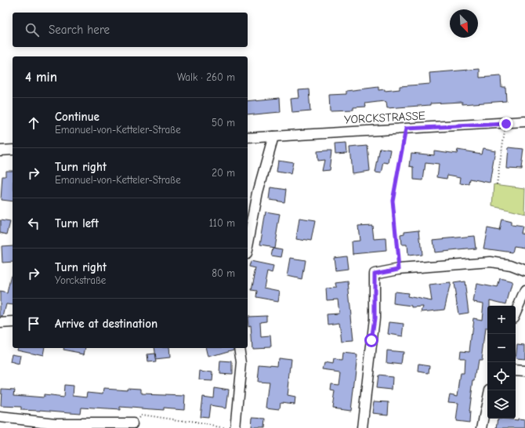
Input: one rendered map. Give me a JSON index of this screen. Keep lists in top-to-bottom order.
{
  "streets": {
    "street": ["YORCKSTRASSE"]
  },
  "north": "bottom right",
  "page": {
    "search": "Search here",
    "heading": ["4 min", "Walk · 260 m"],
    "list": [
      ["Continue", "Emanuel-von-Ketteler-Straße", "50 m"],
      ["Turn right", "Emanuel-von-Ketteler-Straße", "20 m"],
      ["Turn left", "110 m"],
      ["Turn right", "Yorckstraße", "80 m"],
      "Arrive at destination"
    ],
    "map_buttons": ["+", "−"]
  }
}
